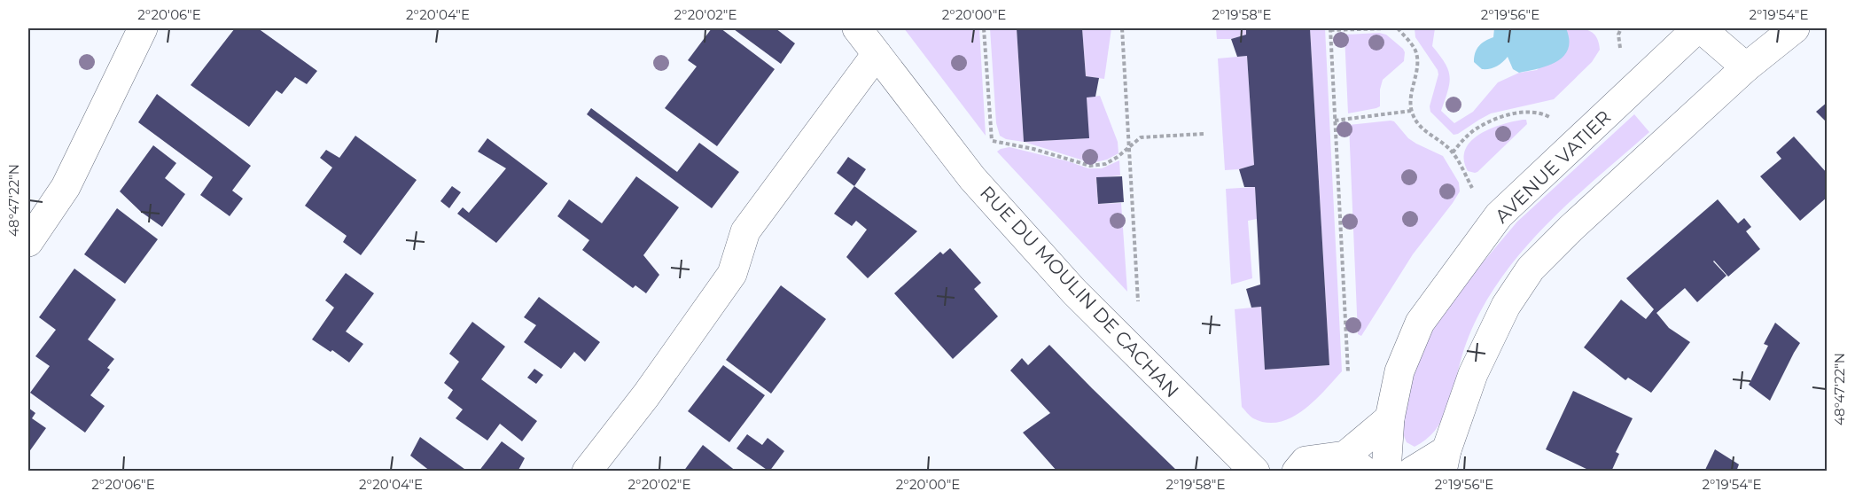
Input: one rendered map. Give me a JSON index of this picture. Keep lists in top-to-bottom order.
{
  "streets": {
    "street": ["AVENUE VATIER", "RUE DU MOULIN DE CACHAN"]
  },
  "coordinates": [
    "2°20'06\"E",
    "2°20'04\"E",
    "2°20'02\"E",
    "2°20'00\"E",
    "2°19'58\"E",
    "2°19'56\"E",
    "2°19'54\"E",
    "48°47'22\"N"
  ]
}
